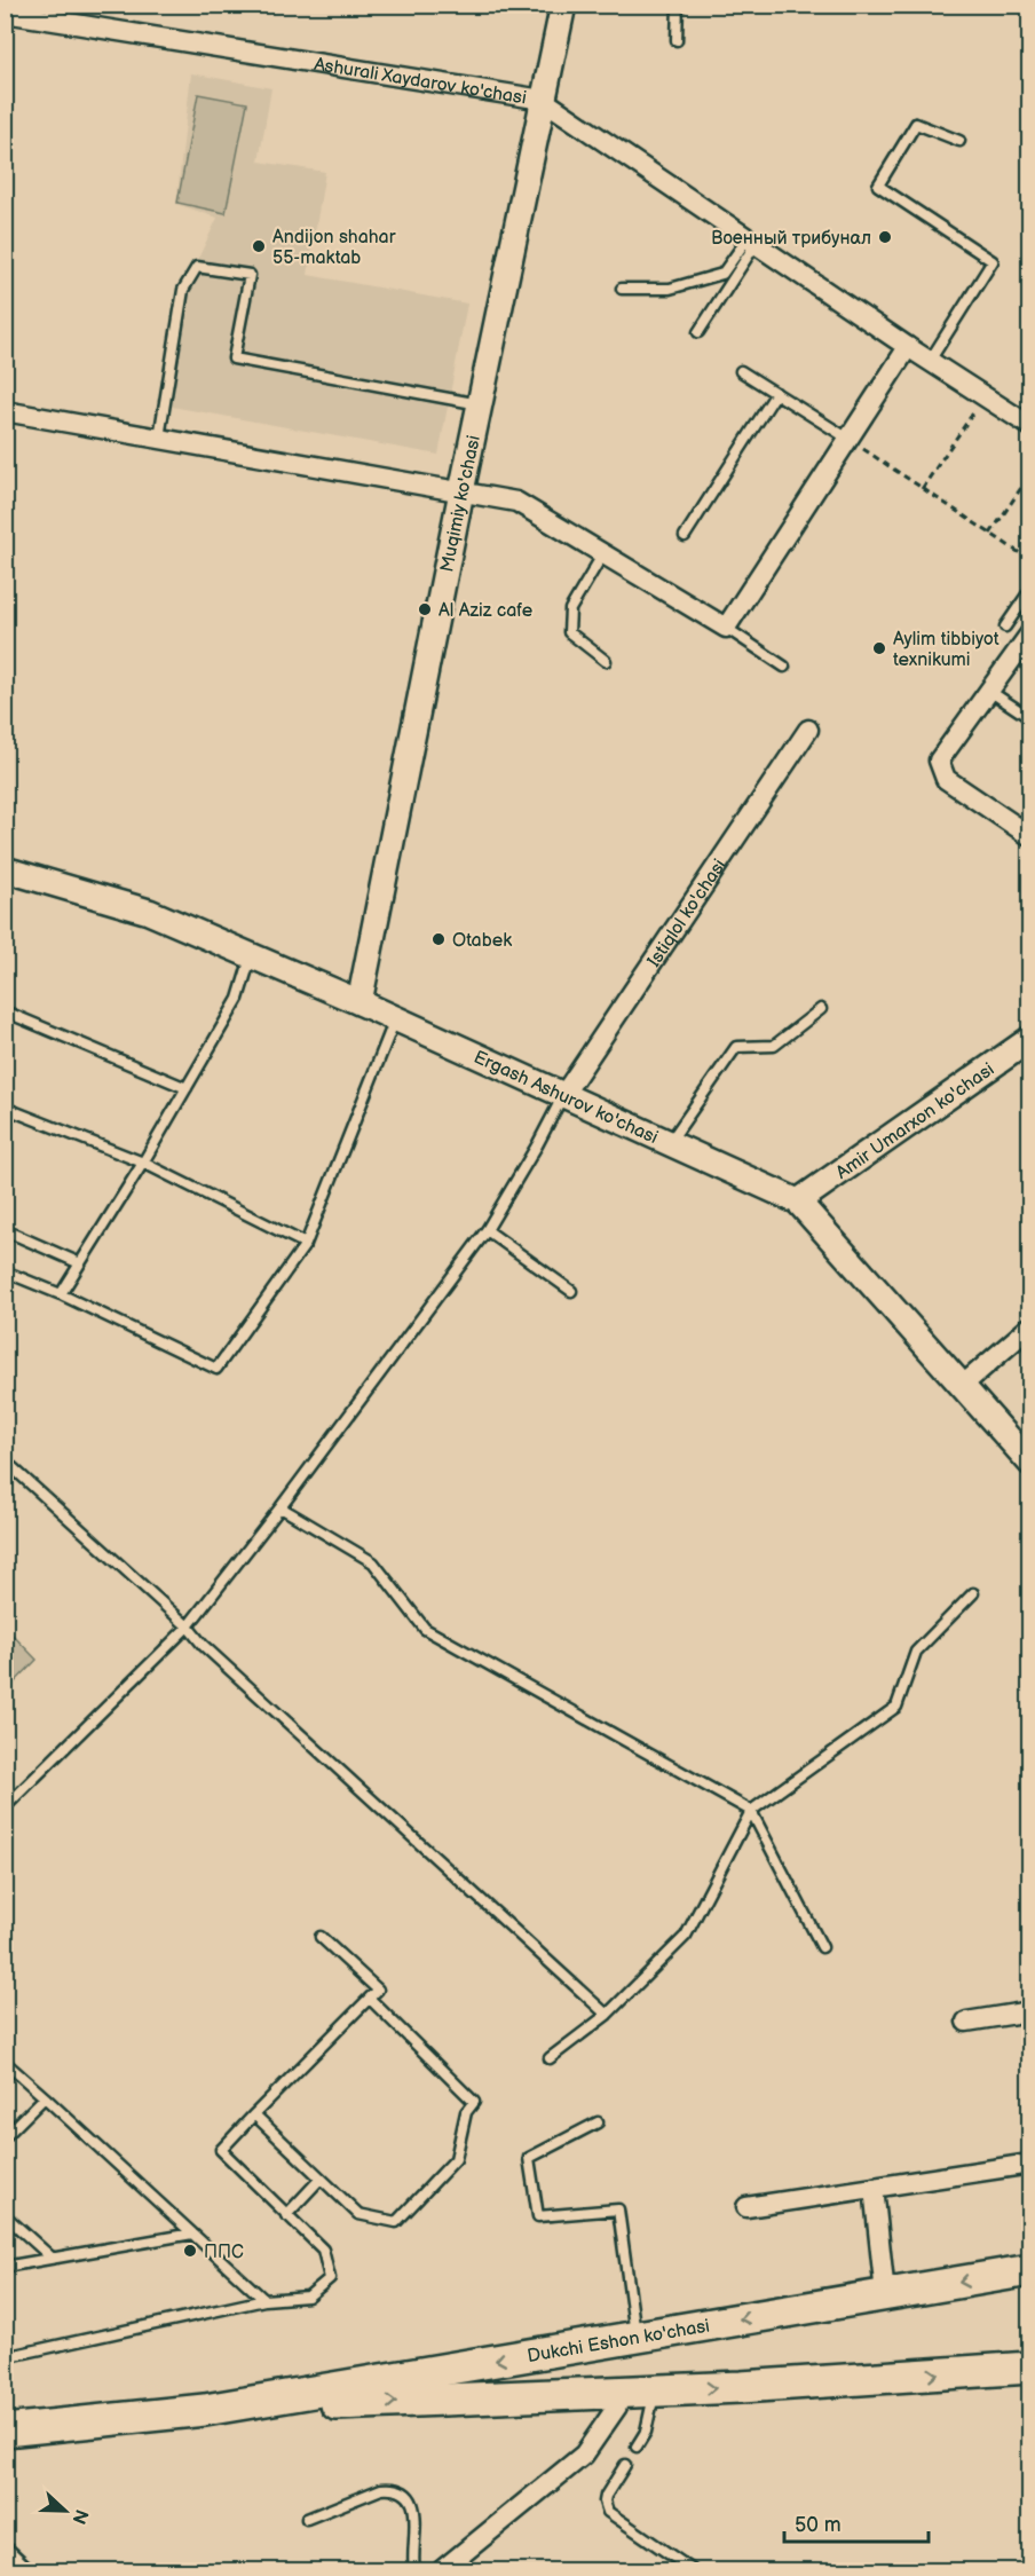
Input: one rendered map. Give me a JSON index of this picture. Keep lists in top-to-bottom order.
{
  "streets": {
    "main road": ["Dukchi Eshon ko'chasi"],
    "street": [
      "Ashurali Xaydarov ko'chasi",
      "Muqimiy ko'chasi",
      "Istiqlol ko'chasi",
      "Ergash Ashurov ko'chasi",
      "Amir Umarxon ko'chasi"
    ]
  },
  "crossings": [
    ["Ashurali Xaydarov ko'chasi", "Muqimiy ko'chasi"],
    ["Muqimiy ko'chasi", "Ergash Ashurov ko'chasi"],
    ["Istiqlol ko'chasi", "Ergash Ashurov ko'chasi"],
    ["Ergash Ashurov ko'chasi", "Amir Umarxon ko'chasi"]
  ],
  "places": [
    "Военный трибунал",
    "Andijon shahar 55-maktab",
    "Al Aziz cafe",
    "Aylim tibbiyot texnikumi",
    "Otabek",
    "ППС"
  ],
  "scale_bar": "50 m",
  "north": "right"
}
